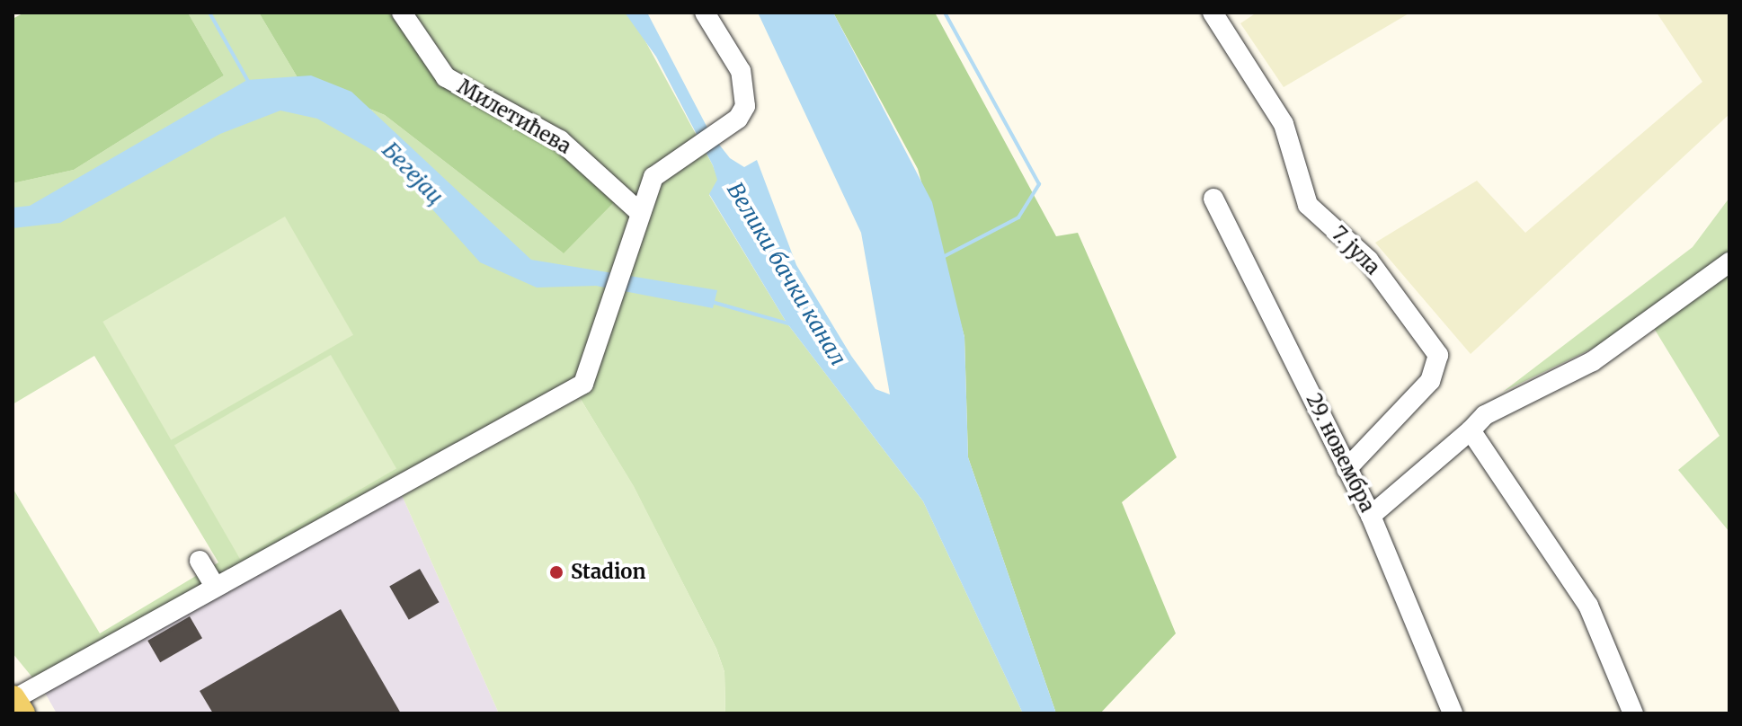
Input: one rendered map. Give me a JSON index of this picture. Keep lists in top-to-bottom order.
{
  "streets": {
    "street": ["Милетићева", "7. јула", "29. новембра"]
  },
  "crossings": [
    ["7. јула", "29. новембра"]
  ],
  "water": ["Бегејац", "Велики бачки канал"],
  "places": ["Stadion"]
}
